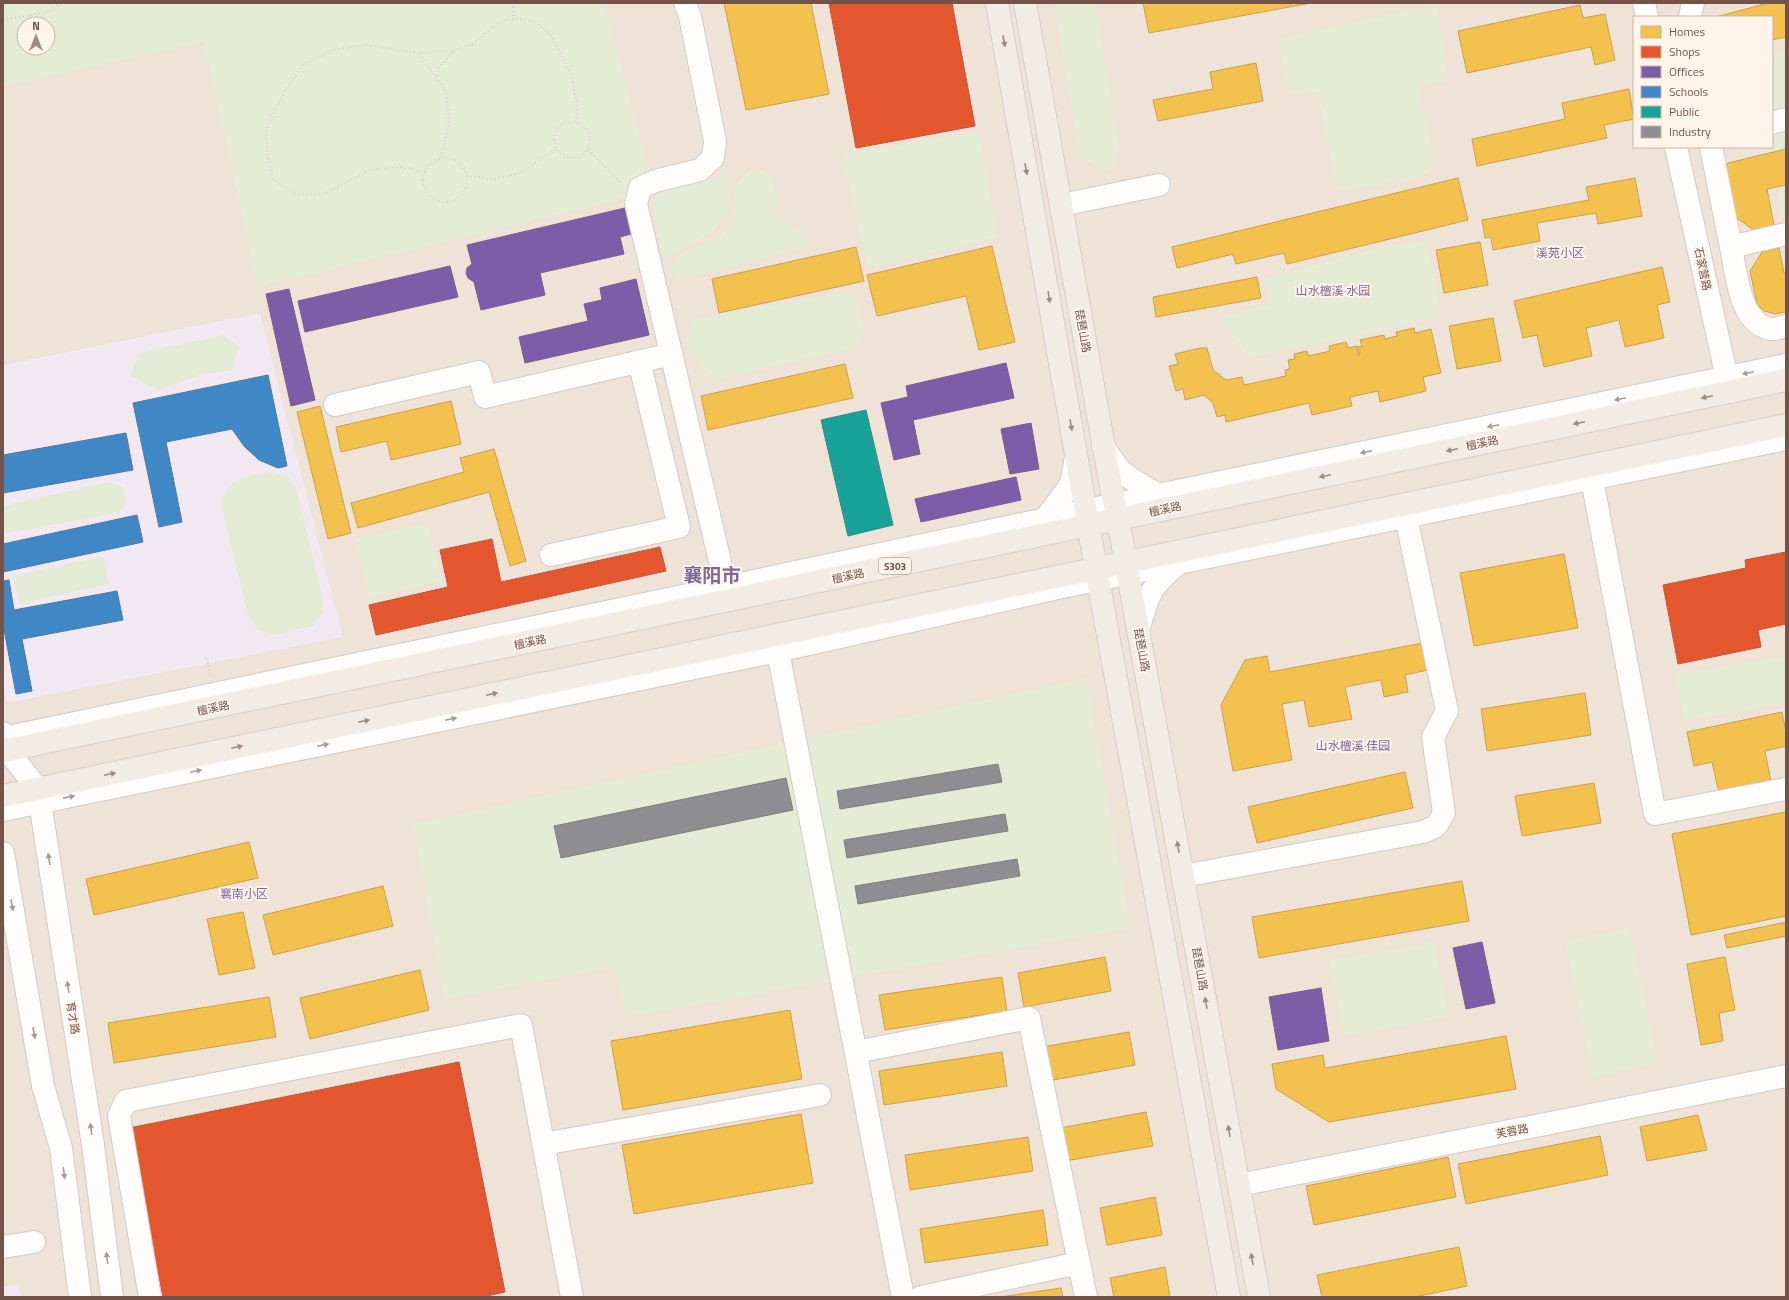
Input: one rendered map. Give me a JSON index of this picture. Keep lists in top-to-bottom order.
{
  "streets": {
    "main road": ["琵琶山路", "檀溪路", "S303"],
    "street": ["石家营路", "育才路", "芙蓉路"]
  },
  "crossings": [
    ["石家营路", "檀溪路"],
    ["琵琶山路", "檀溪路"],
    ["琵琶山路", "芙蓉路"],
    ["檀溪路", "育才路"]
  ],
  "districts": [
    "溪苑小区",
    "山水檀溪·水园",
    "襄阳市",
    "山水檀溪·佳园",
    "襄南小区"
  ],
  "legend": [
    "Homes",
    "Shops",
    "Offices",
    "Schools",
    "Public",
    "Industry"
  ],
  "north": "top"
}
